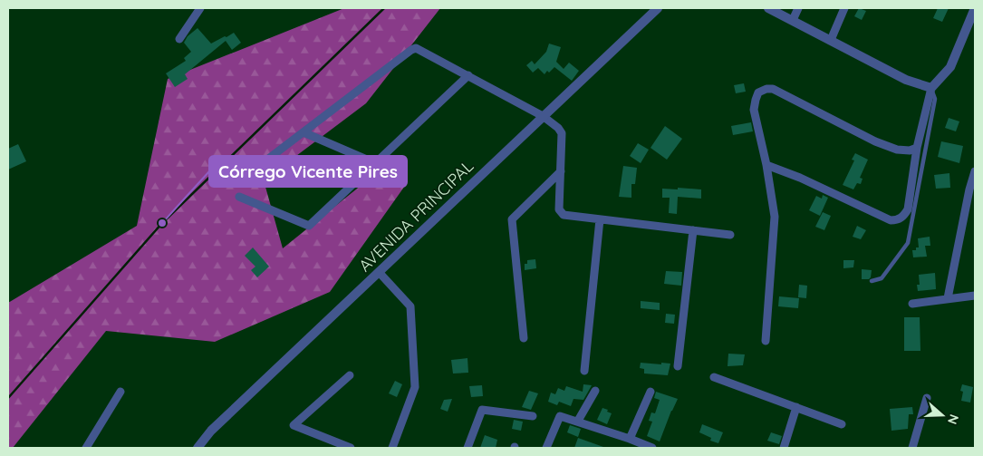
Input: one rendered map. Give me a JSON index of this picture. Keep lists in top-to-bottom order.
{
  "streets": {
    "street": ["AVENIDA PRINCIPAL"]
  },
  "places": ["Córrego Vicente Pires"],
  "north": "right"
}
